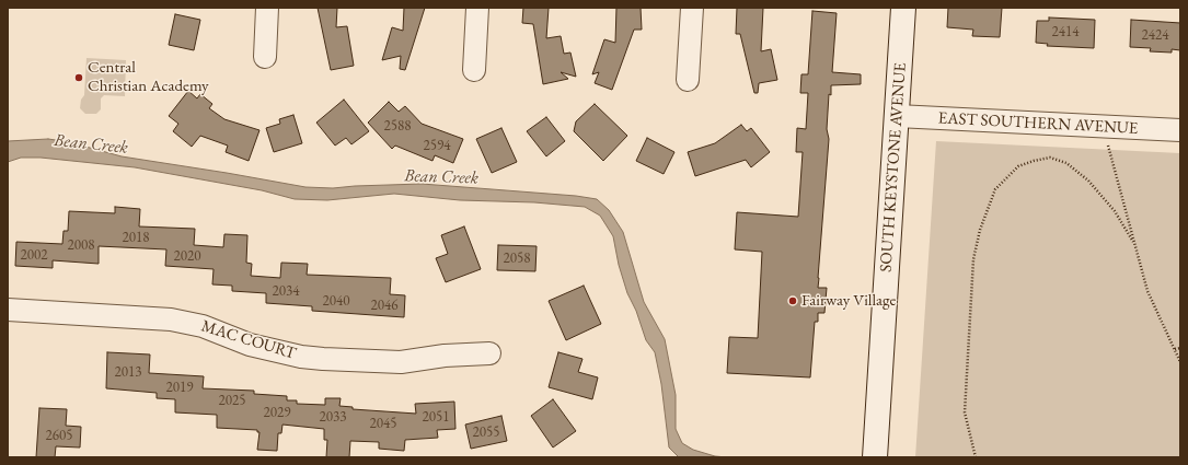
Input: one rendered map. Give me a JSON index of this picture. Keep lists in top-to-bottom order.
{
  "streets": {
    "main road": ["SOUTH KEYSTONE AVENUE"],
    "street": ["EAST SOUTHERN AVENUE", "MAC COURT"]
  },
  "crossings": [
    ["EAST SOUTHERN AVENUE", "SOUTH KEYSTONE AVENUE"]
  ],
  "water": ["Bean Creek"],
  "places": ["Central Christian Academy", "Fairway Village"],
  "house_numbers": [
    "2414",
    "2424",
    "2588",
    "2594",
    "2018",
    "2008",
    "2002",
    "2020",
    "2058",
    "2034",
    "2040",
    "2046",
    "2013",
    "2019",
    "2025",
    "2029",
    "2033",
    "2051",
    "2045",
    "2055",
    "2605"
  ]
}
